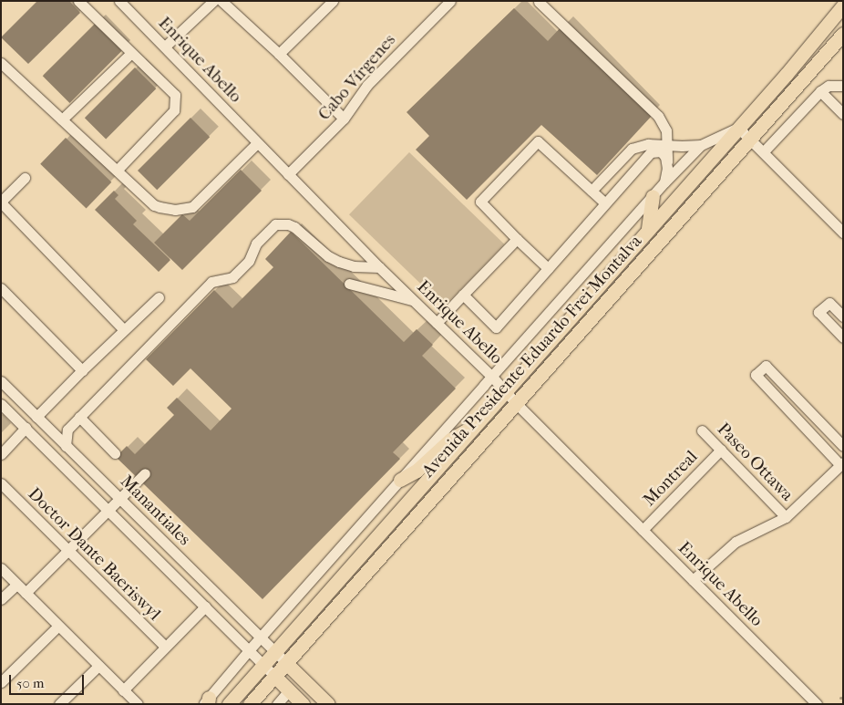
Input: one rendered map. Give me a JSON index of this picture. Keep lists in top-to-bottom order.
{
  "streets": {
    "main road": ["Avenida Presidente Eduardo Frei Montalva"],
    "street": [
      "Enrique Abello",
      "Cabo Vírgenes",
      "Paseo Ottawa",
      "Montreal",
      "Manantiales",
      "Doctor Dante Baeriswyl"
    ]
  },
  "crossings": [
    ["Enrique Abello", "Cabo Vírgenes"],
    ["Enrique Abello", "Avenida Presidente Eduardo Frei Montalva"],
    ["Enrique Abello", "Montreal"],
    ["Avenida Presidente Eduardo Frei Montalva", "Manantiales"],
    ["Paseo Ottawa", "Montreal"]
  ],
  "scale_bar": "50 m"
}
